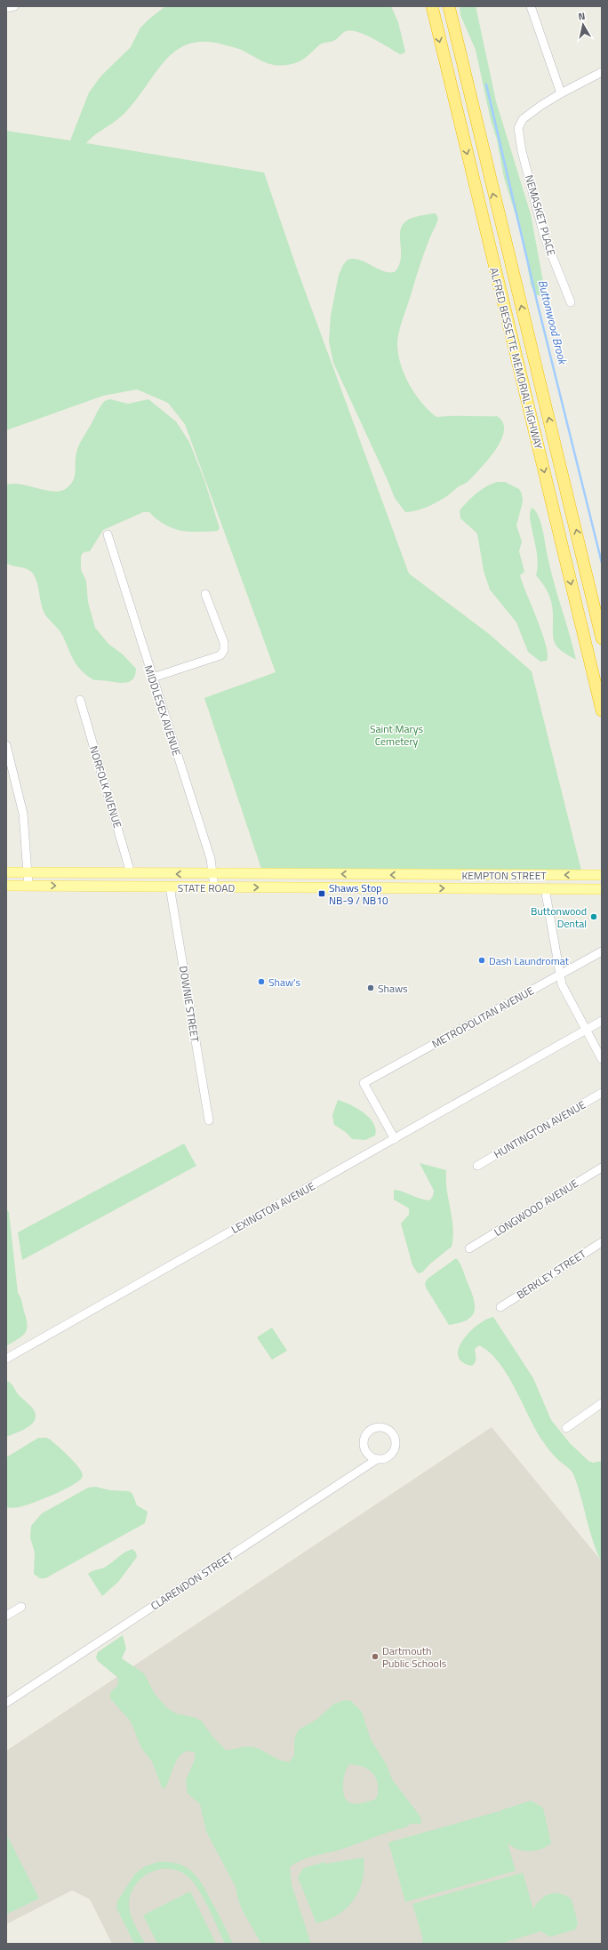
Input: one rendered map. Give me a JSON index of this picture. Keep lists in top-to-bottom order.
{
  "streets": {
    "highway": ["ALFRED BESSETTE MEMORIAL HIGHWAY"],
    "main road": ["KEMPTON STREET", "STATE ROAD"],
    "street": [
      "NEMASKET PLACE",
      "MIDDLESEX AVENUE",
      "NORFOLK AVENUE",
      "DOWNIE STREET",
      "METROPOLITAN AVENUE",
      "HUNTINGTON AVENUE",
      "LEXINGTON AVENUE",
      "LONGWOOD AVENUE",
      "BERKLEY STREET",
      "CLARENDON STREET"
    ]
  },
  "crossings": [
    ["MIDDLESEX AVENUE", "STATE ROAD"],
    ["NORFOLK AVENUE", "STATE ROAD"],
    ["KEMPTON STREET", "STATE ROAD"],
    ["STATE ROAD", "DOWNIE STREET"],
    ["METROPOLITAN AVENUE", "LEXINGTON AVENUE"]
  ],
  "water": ["Buttonwood Brook"],
  "parks": ["Saint Marys Cemetery"],
  "places": {
    "transit": ["Shaws Stop NB-9 / NB10"],
    "other": [
      "Buttonwood Dental",
      "Dash Laundromat",
      "Shaw's",
      "Shaws",
      "Dartmouth Public Schools"
    ]
  },
  "north": "top"
}
